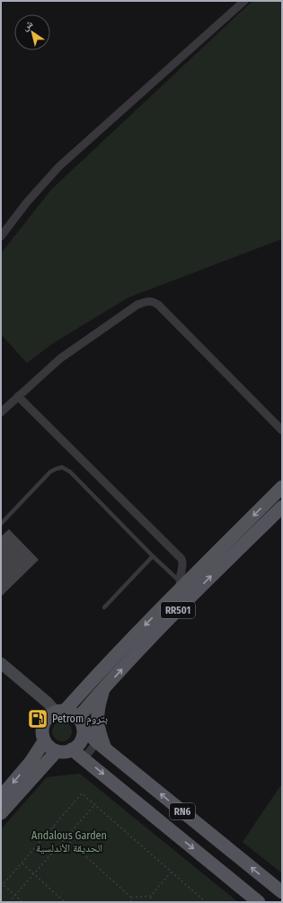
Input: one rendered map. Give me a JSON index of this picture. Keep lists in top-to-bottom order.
{
  "streets": {
    "main road": ["RR501", "RN6"]
  },
  "crossings": [
    ["RR501", "RN6"]
  ],
  "parks": ["Andalous Garden الحديقة الأندلسية"],
  "places": {
    "fuel station": ["Petrom بتروم"]
  },
  "north": "top left"
}
